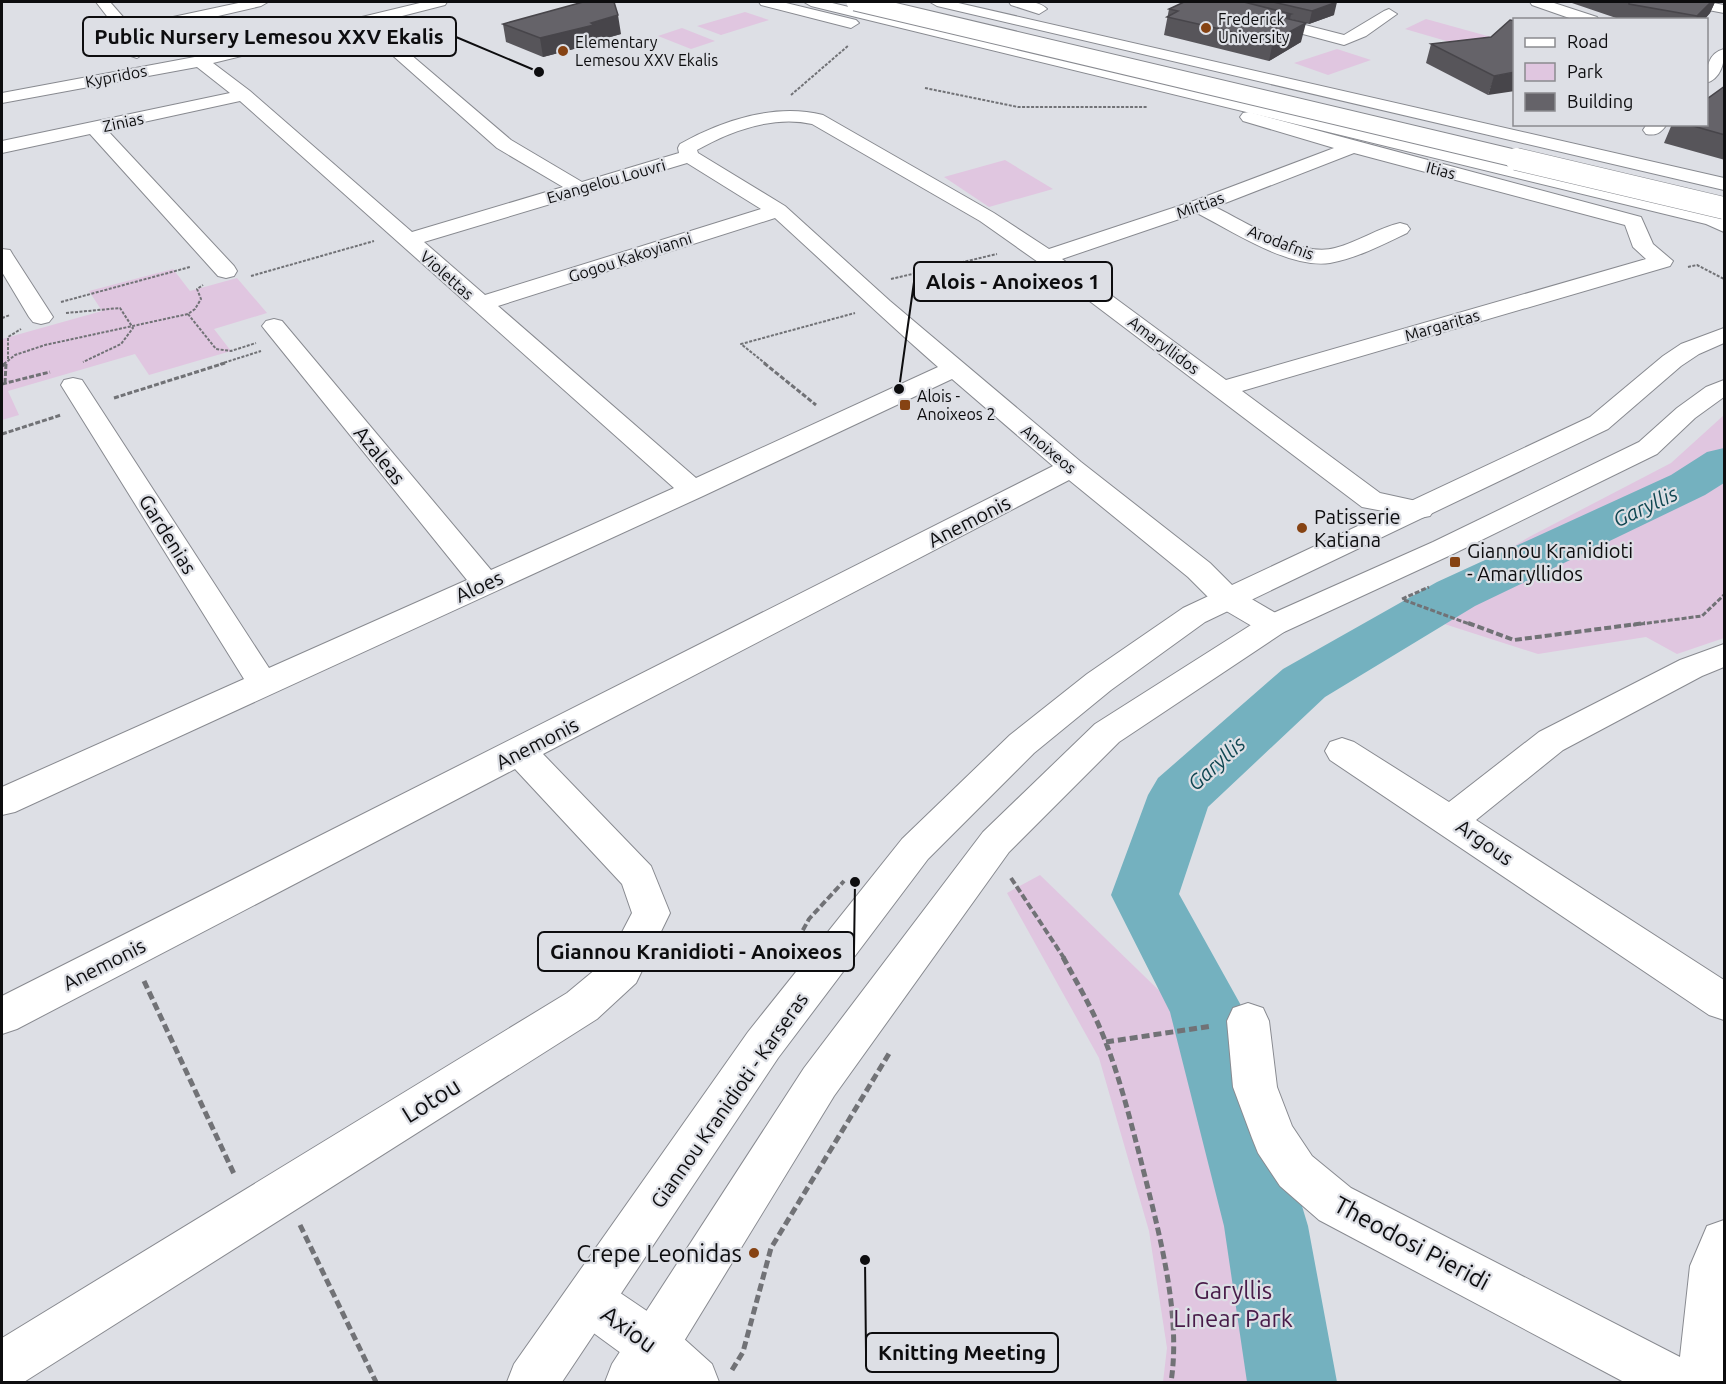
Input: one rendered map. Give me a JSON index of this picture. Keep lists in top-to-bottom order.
{
  "streets": {
    "main road": [
      "Kypridos",
      "Zinias",
      "Itias",
      "Evangelou Louvri",
      "Mirtias",
      "Arodafnis",
      "Gogou Kakoyianni",
      "Violettas",
      "Margaritas",
      "Amaryllidos",
      "Anoixeos",
      "Azaleas",
      "Anemonis",
      "Gardenias",
      "Aloes",
      "Argous",
      "Lotou",
      "Giannou Kranidioti - Karseras",
      "Theodosi Pieridi",
      "Axiou"
    ]
  },
  "crossings": [
    ["Kypridos", "Violettas"],
    ["Zinias", "Violettas"],
    ["Itias", "Mirtias"],
    ["Itias", "Margaritas"],
    ["Evangelou Louvri", "Violettas"],
    ["Evangelou Louvri", "Amaryllidos"],
    ["Evangelou Louvri", "Anoixeos"],
    ["Mirtias", "Arodafnis"],
    ["Mirtias", "Amaryllidos"],
    ["Gogou Kakoyianni", "Violettas"],
    ["Gogou Kakoyianni", "Anoixeos"],
    ["Violettas", "Aloes"],
    ["Margaritas", "Amaryllidos"],
    ["Amaryllidos", "Giannou Kranidioti - Karseras"],
    ["Anoixeos", "Anemonis"],
    ["Anoixeos", "Aloes"],
    ["Anoixeos", "Giannou Kranidioti - Karseras"],
    ["Azaleas", "Aloes"],
    ["Anemonis", "Lotou"],
    ["Gardenias", "Aloes"],
    ["Giannou Kranidioti - Karseras", "Axiou"]
  ],
  "water": ["Garyllis"],
  "parks": ["Garyllis Linear Park"],
  "places": {
    "other": [
      "Frederick University",
      "Elementary Lemesou XXV Ekalis",
      "Public Nursery Lemesou XXV Ekalis",
      "Alois - Anoixeos 1",
      "Patisserie Katiana",
      "Giannou Kranidioti - Anoixeos",
      "Crepe Leonidas",
      "Knitting Meeting"
    ],
    "transit": ["Alois - Anoixeos 2", "Giannou Kranidioti - Amaryllidos"]
  },
  "legend": ["Road", "Park", "Building"]
}
